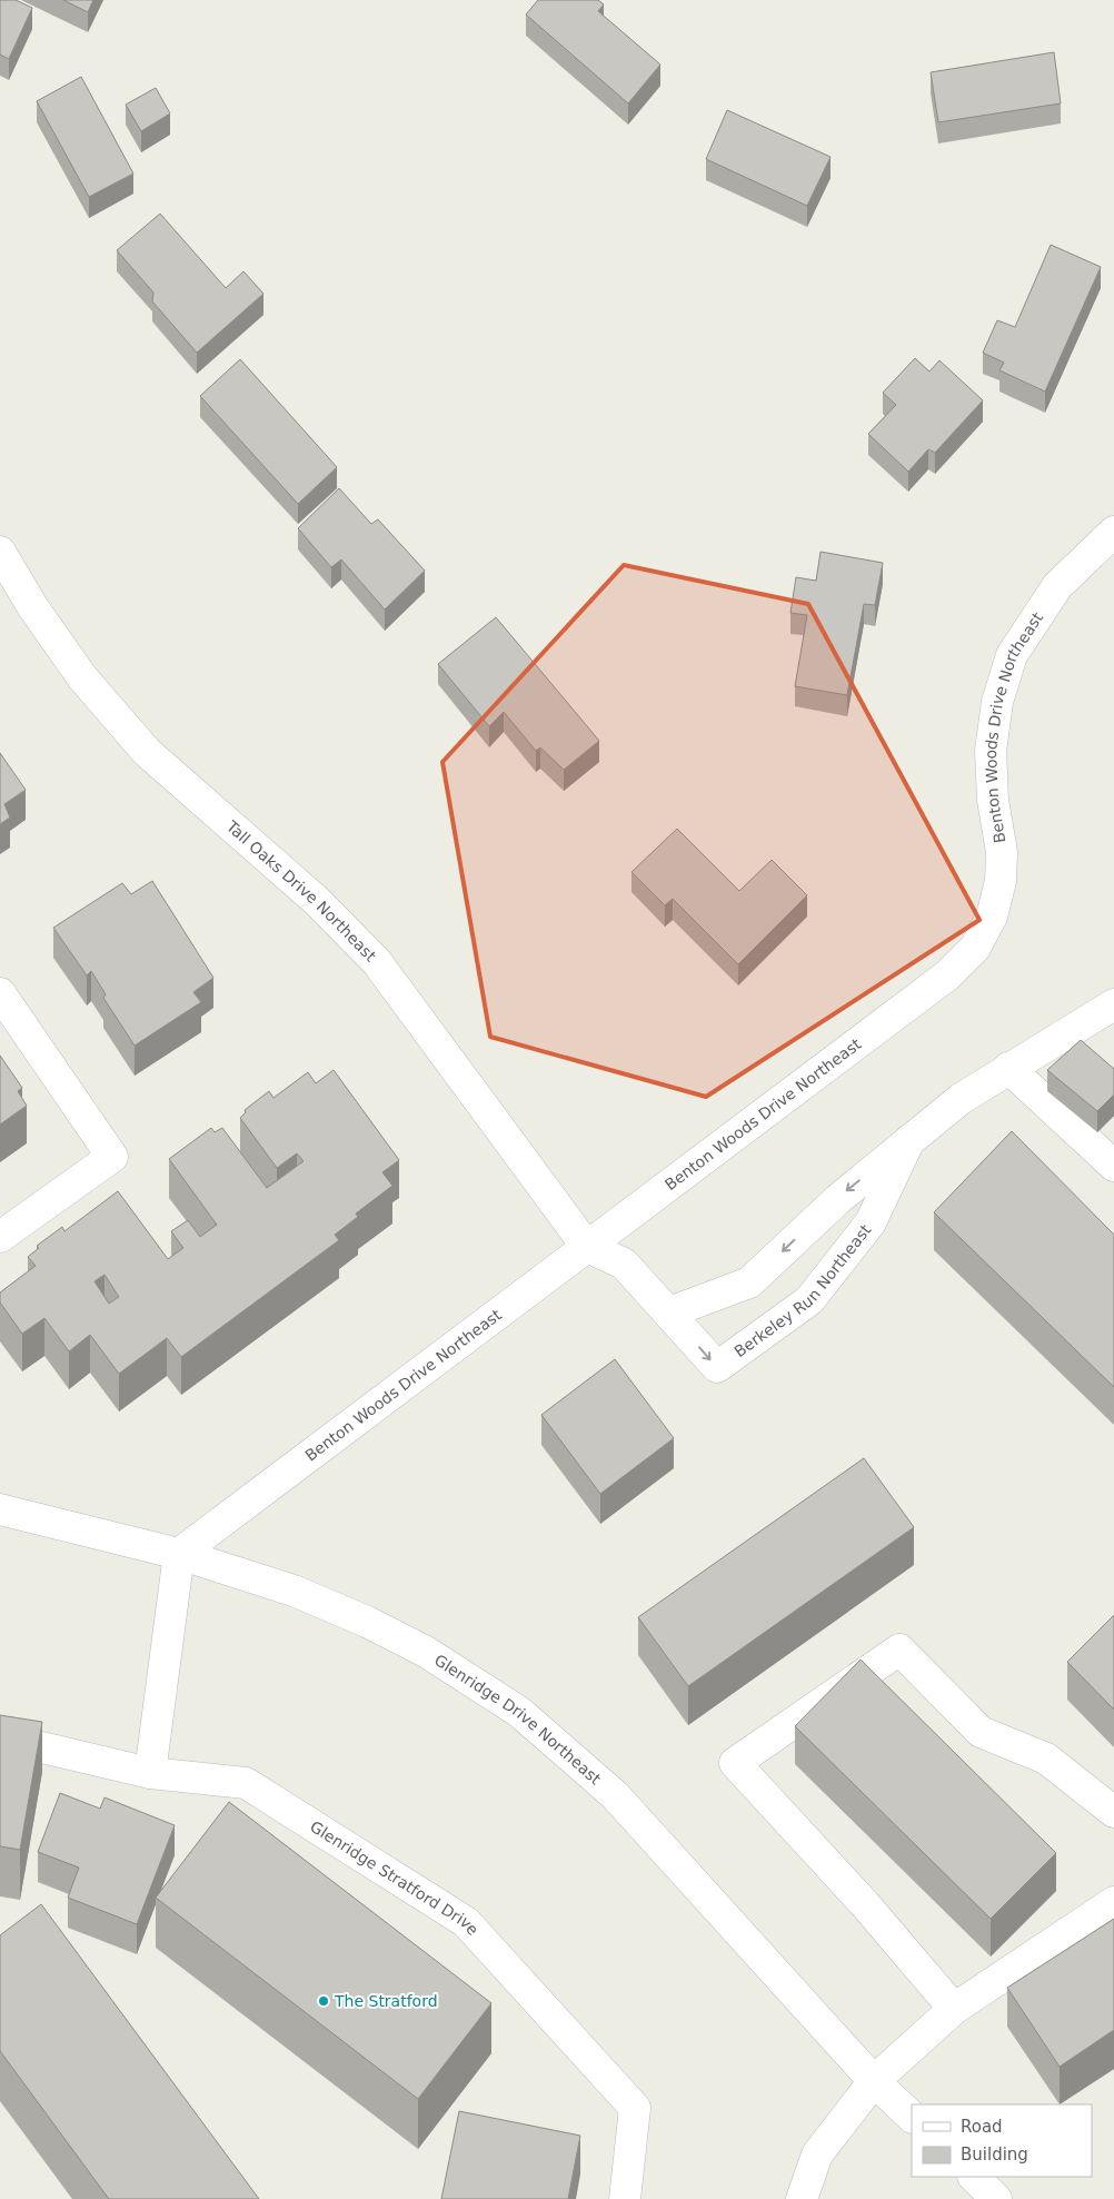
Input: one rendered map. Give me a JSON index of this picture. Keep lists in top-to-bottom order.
{
  "streets": {
    "street": [
      "Benton Woods Drive Northeast",
      "Tall Oaks Drive Northeast",
      "Berkeley Run Northeast",
      "Glenridge Drive Northeast",
      "Glenridge Stratford Drive"
    ]
  },
  "crossings": [
    ["Benton Woods Drive Northeast", "Tall Oaks Drive Northeast"],
    ["Benton Woods Drive Northeast", "Berkeley Run Northeast"],
    ["Benton Woods Drive Northeast", "Glenridge Drive Northeast"],
    ["Tall Oaks Drive Northeast", "Berkeley Run Northeast"]
  ],
  "places": ["The Stratford"],
  "legend": ["Road", "Building"]
}
